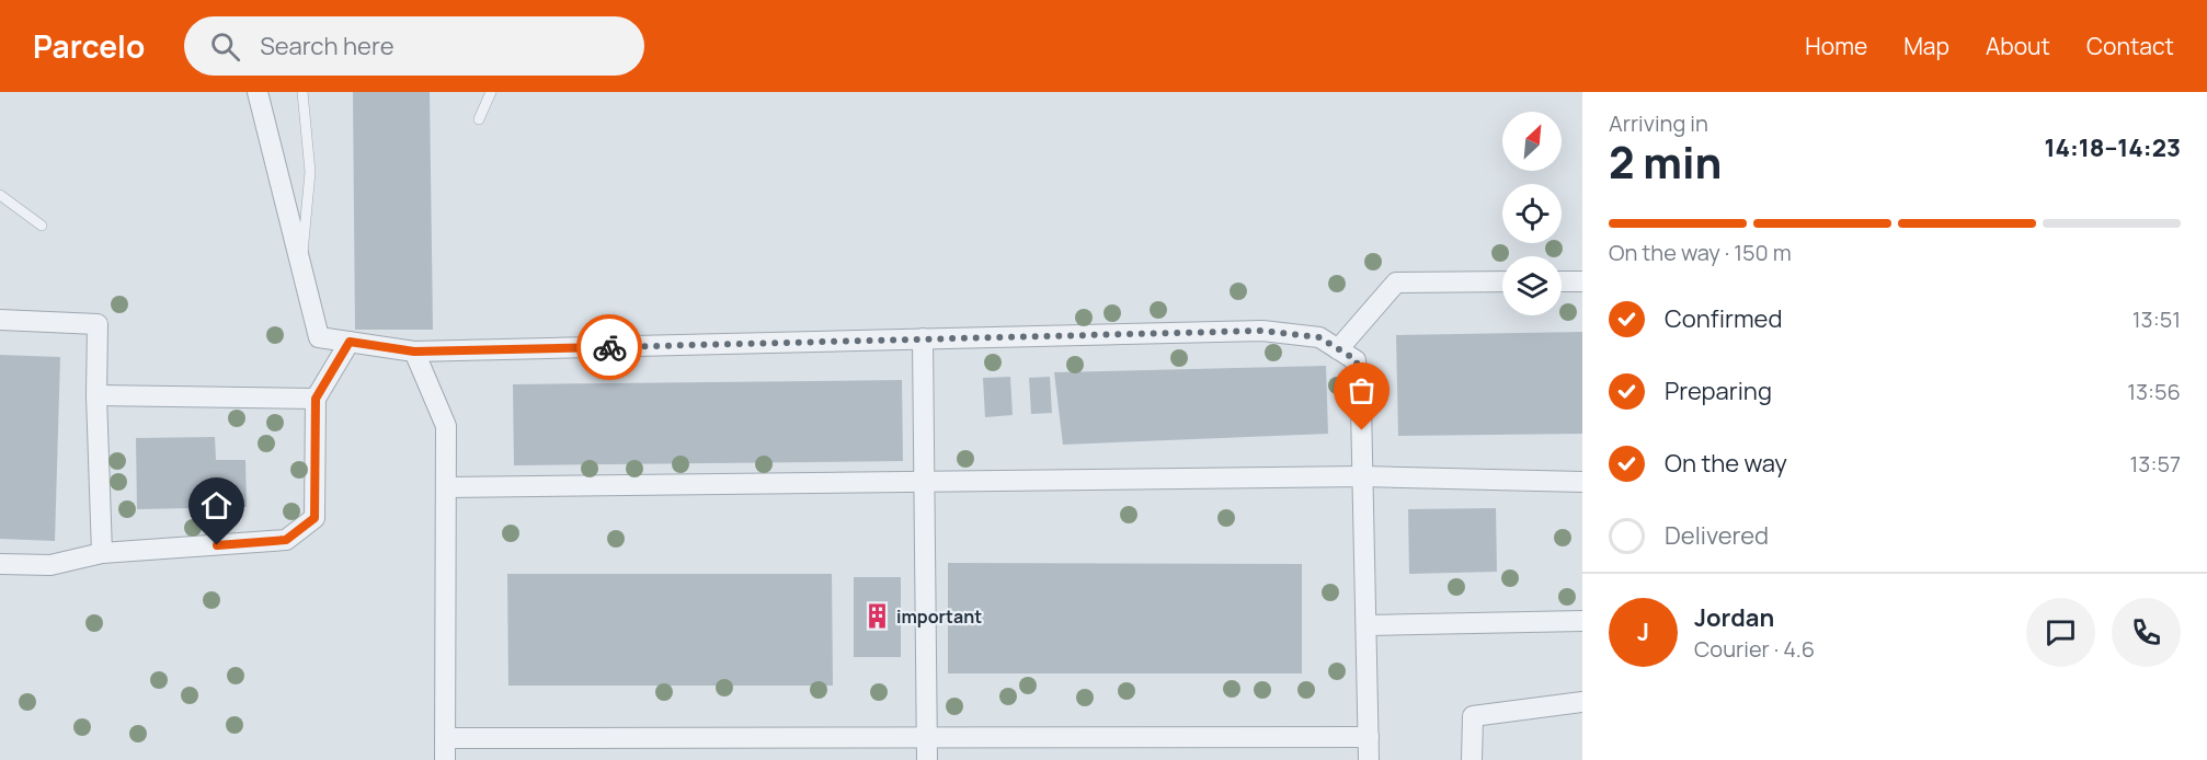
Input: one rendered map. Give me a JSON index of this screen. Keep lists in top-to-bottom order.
{
  "places": {
    "building": ["important"]
  },
  "north": "top right",
  "page": {
    "header": "Parcelo",
    "search": "Search here",
    "nav": [
      "Home",
      "Map",
      "About",
      "Contact"
    ],
    "heading": ["2 min", "Arriving in", "14:18–14:23"],
    "panel": ["Jordan", "Courier · 4.6"],
    "bar": "On the way · 150 m",
    "list": [
      ["Confirmed", "13:51"],
      ["Preparing", "13:56"],
      ["On the way", "13:57"],
      "Delivered"
    ],
    "round": "J"
  }
}
